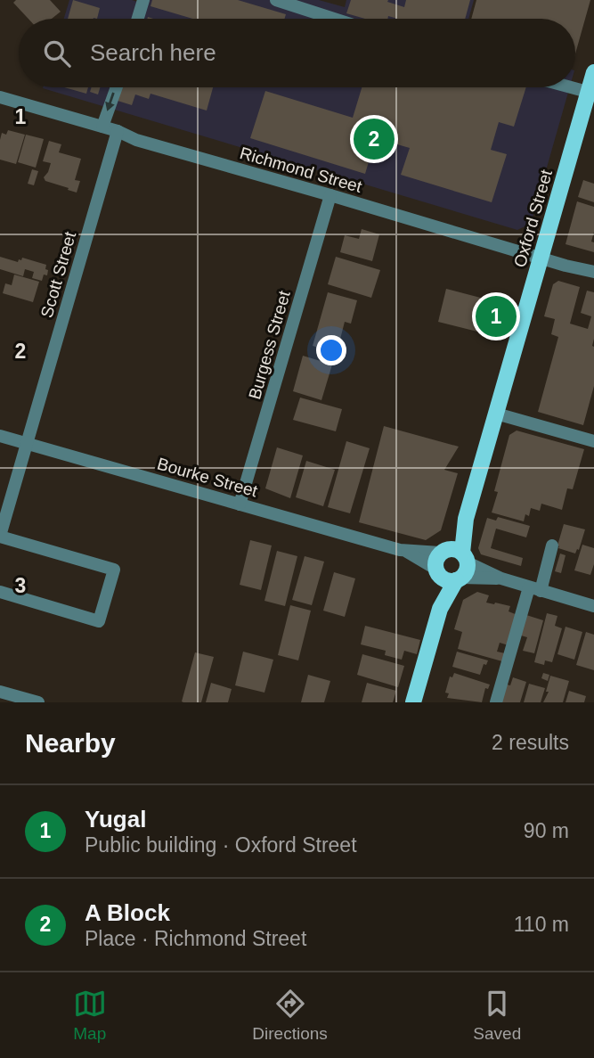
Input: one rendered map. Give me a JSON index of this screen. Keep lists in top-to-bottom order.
{
  "streets": {
    "main road": ["Oxford Street"],
    "street": [
      "Richmond Street",
      "Scott Street",
      "Burgess Street",
      "Bourke Street"
    ]
  },
  "crossings": [
    ["Richmond Street", "Oxford Street"],
    ["Richmond Street", "Scott Street"],
    ["Richmond Street", "Burgess Street"],
    ["Oxford Street", "Bourke Street"],
    ["Scott Street", "Bourke Street"],
    ["Burgess Street", "Bourke Street"]
  ],
  "page": {
    "search": "Search here",
    "pins": ["2", "1"],
    "heading": ["Nearby", "2 results"],
    "list": [
      {
        "mark": "1",
        "name": "Yugal",
        "note": "Public building · Oxford Street",
        "value": "90 m"
      },
      {
        "mark": "2",
        "name": "A Block",
        "note": "Place · Richmond Street",
        "value": "110 m"
      }
    ],
    "nav": ["Map", "Directions", "Saved"]
  },
  "grid": {
    "rows": ["1", "2", "3"]
  }
}
